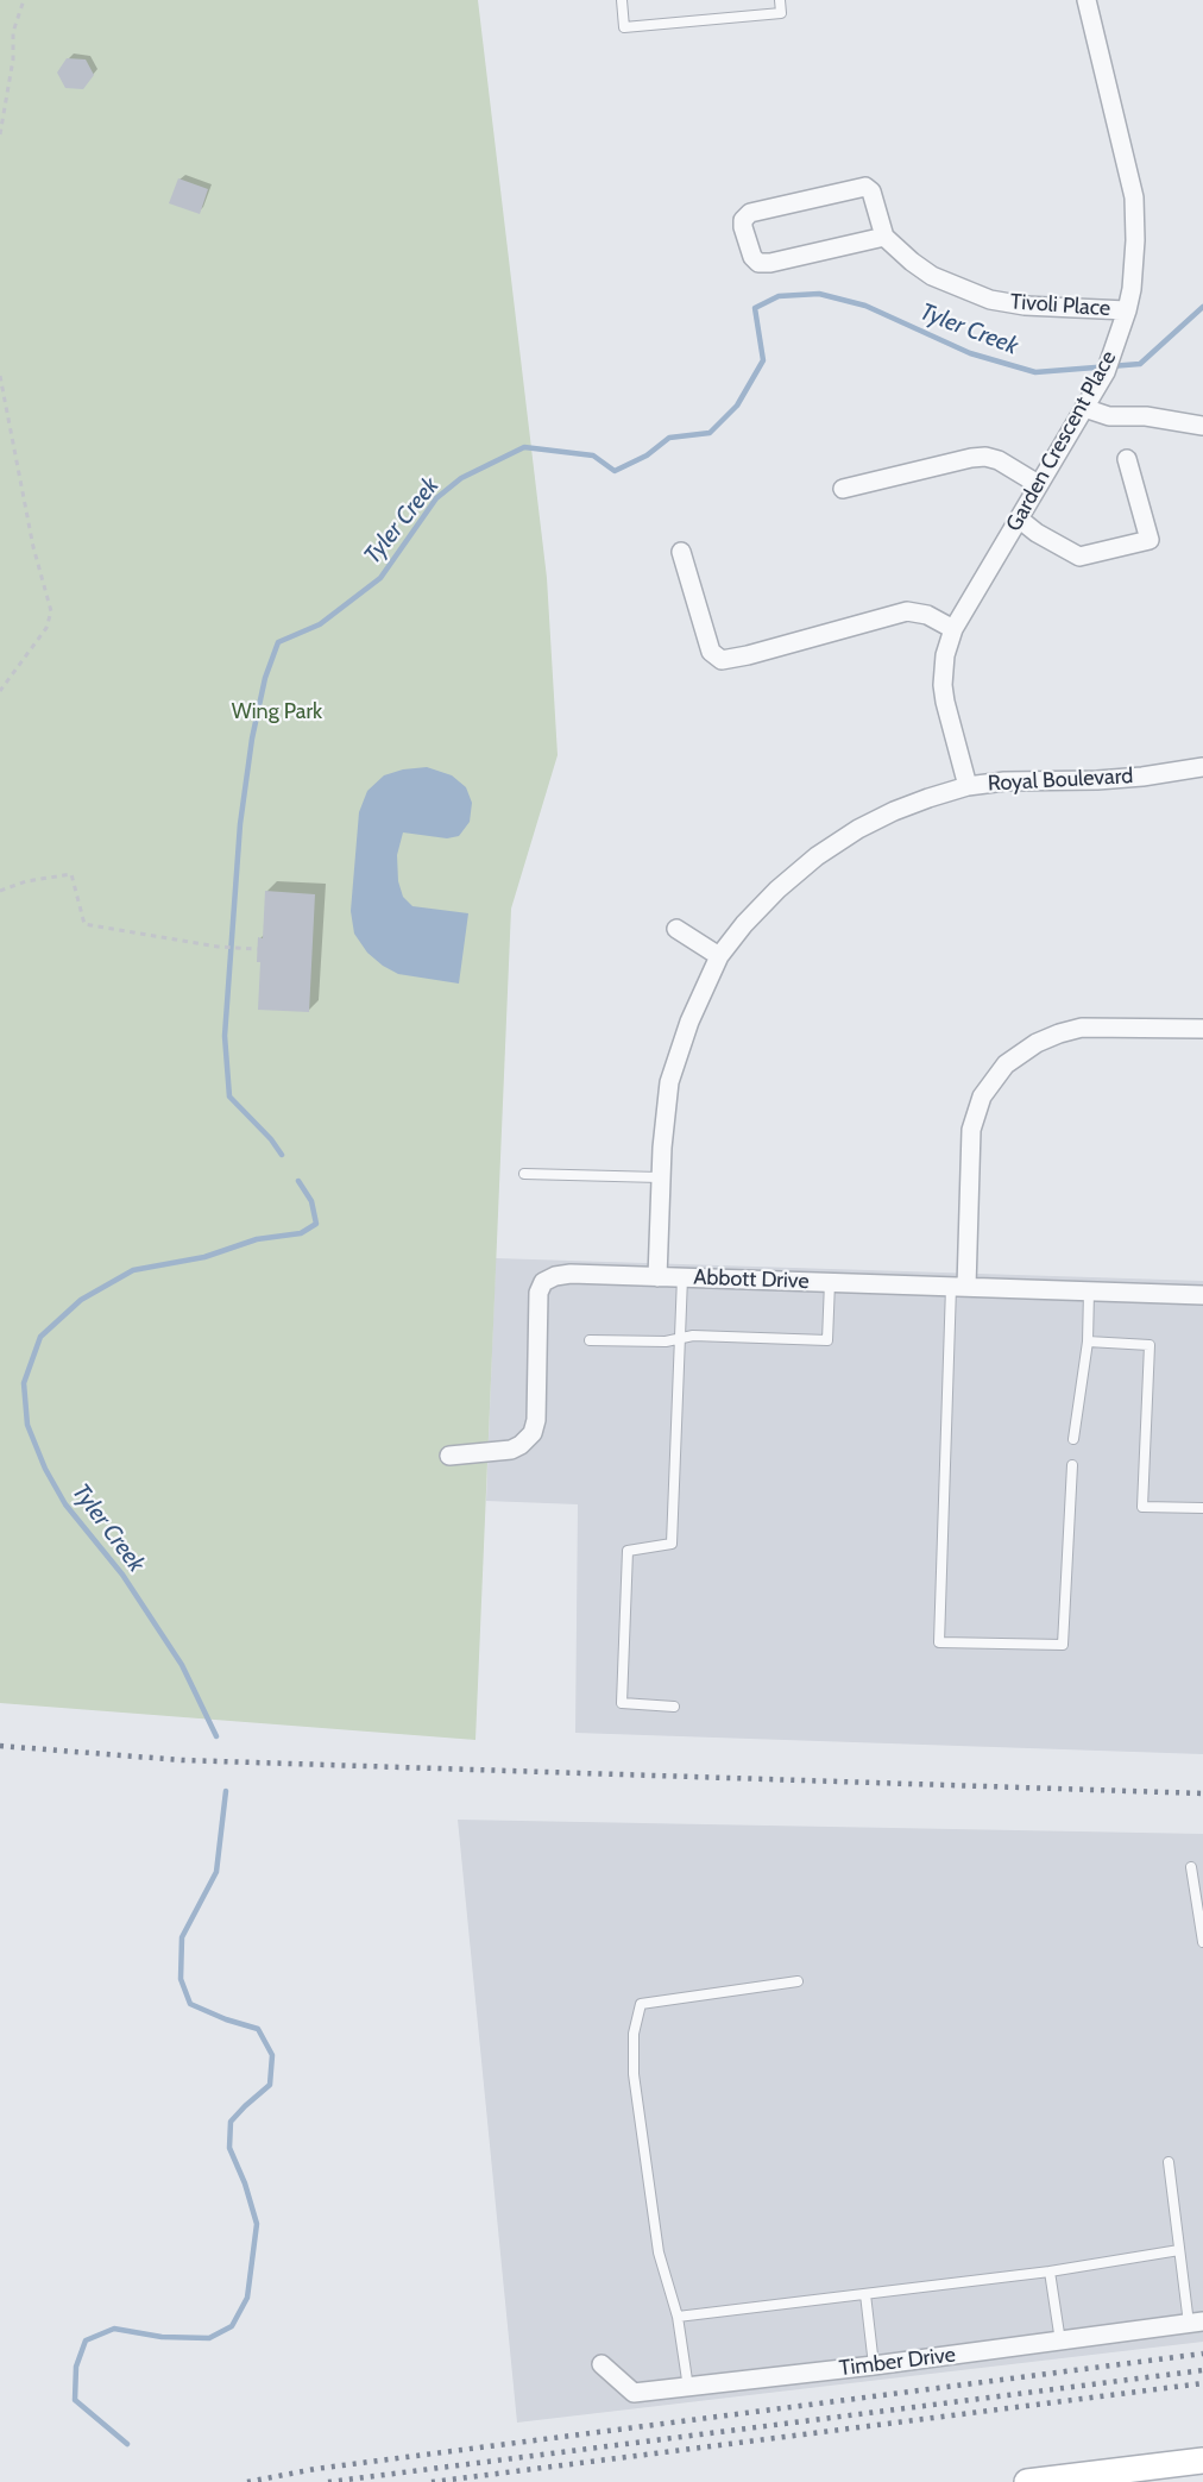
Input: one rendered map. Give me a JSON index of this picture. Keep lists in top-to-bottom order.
{
  "streets": {
    "street": [
      "Tivoli Place",
      "Garden Crescent Place",
      "Royal Boulevard",
      "Abbott Drive",
      "Timber Drive"
    ]
  },
  "crossings": [
    ["Tivoli Place", "Garden Crescent Place"],
    ["Garden Crescent Place", "Royal Boulevard"],
    ["Royal Boulevard", "Abbott Drive"]
  ],
  "water": ["Tyler Creek"],
  "parks": ["Wing Park"]
}
